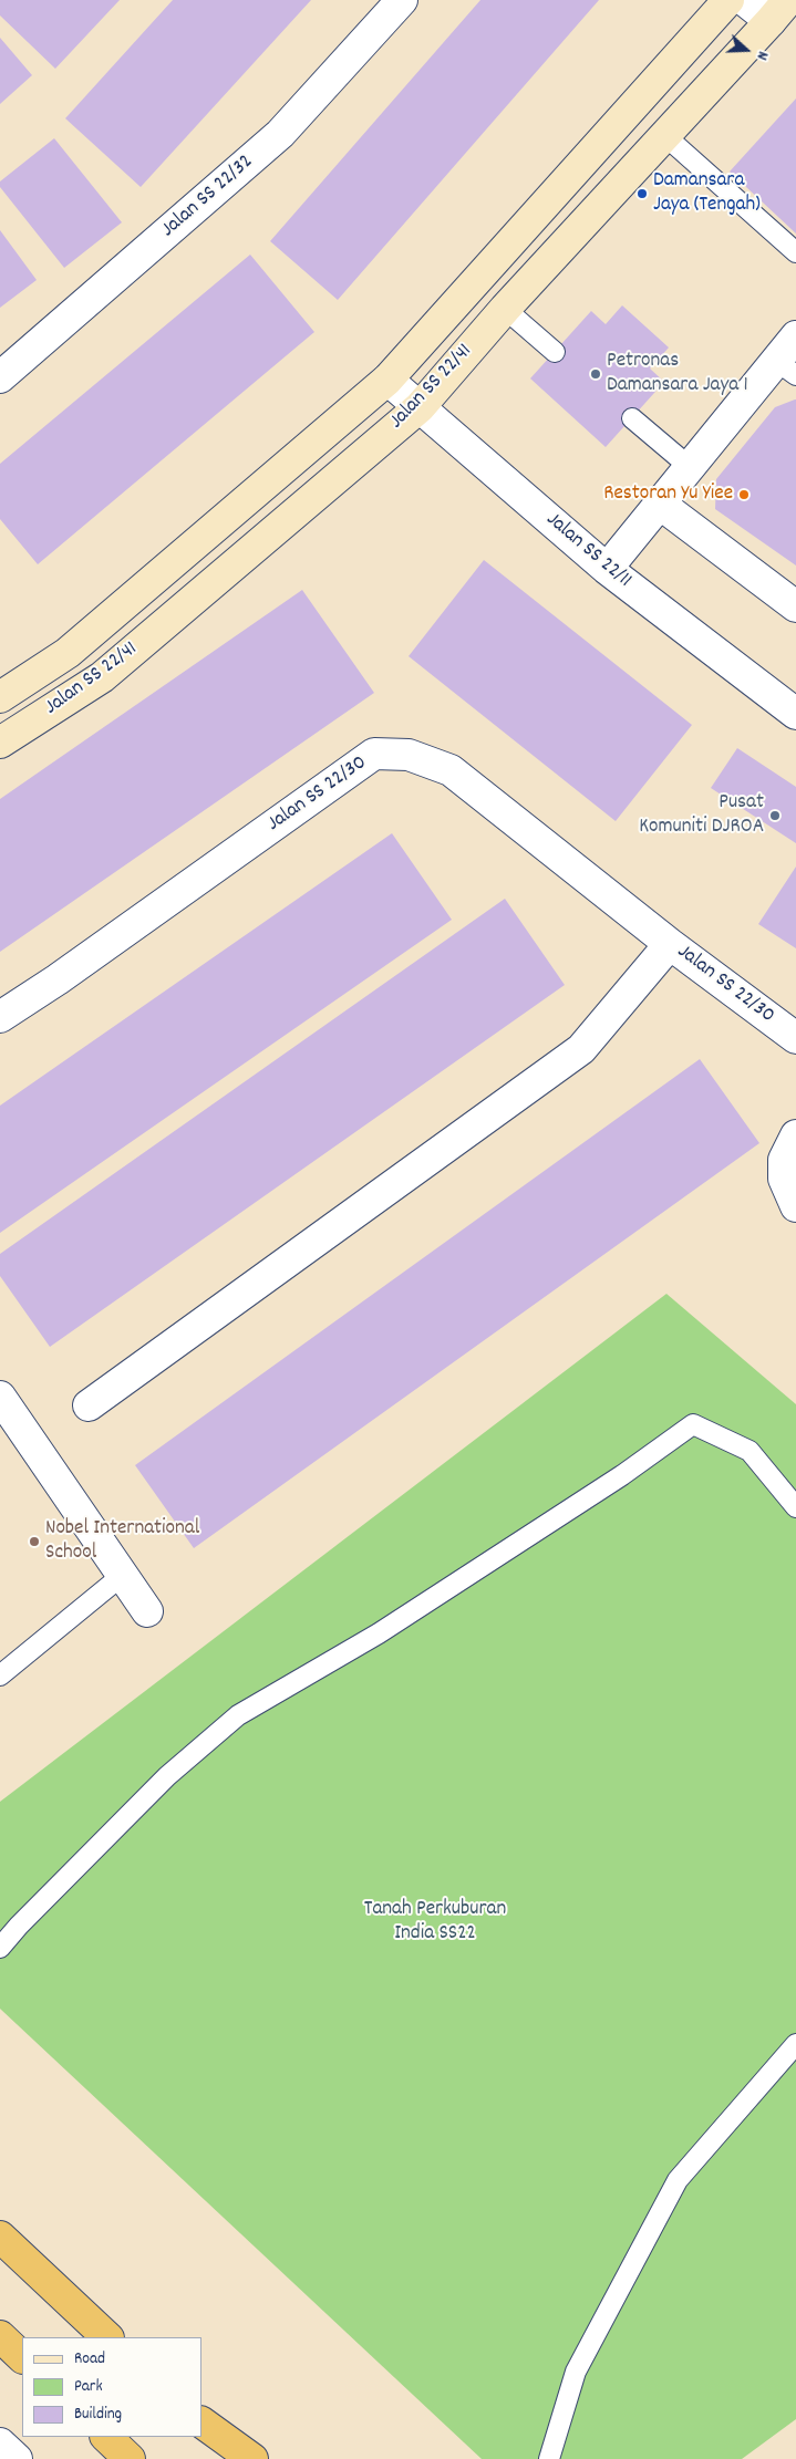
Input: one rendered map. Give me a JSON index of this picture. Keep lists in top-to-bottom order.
{
  "streets": {
    "street": [
      "Jalan SS 22/32",
      "Jalan SS 22/41",
      "Jalan SS 22/11",
      "Jalan SS 22/30"
    ]
  },
  "crossings": [
    ["Jalan SS 22/41", "Jalan SS 22/11"]
  ],
  "parks": ["Tanah Perkuburan India SS22"],
  "places": [
    "Damansara Jaya (Tengah)",
    "Petronas Damansara Jaya 1",
    "Restoran Yu Yiee",
    "Pusat Komuniti DJROA",
    "Nobel International School"
  ],
  "legend": ["Road", "Park", "Building"],
  "north": "right"
}
